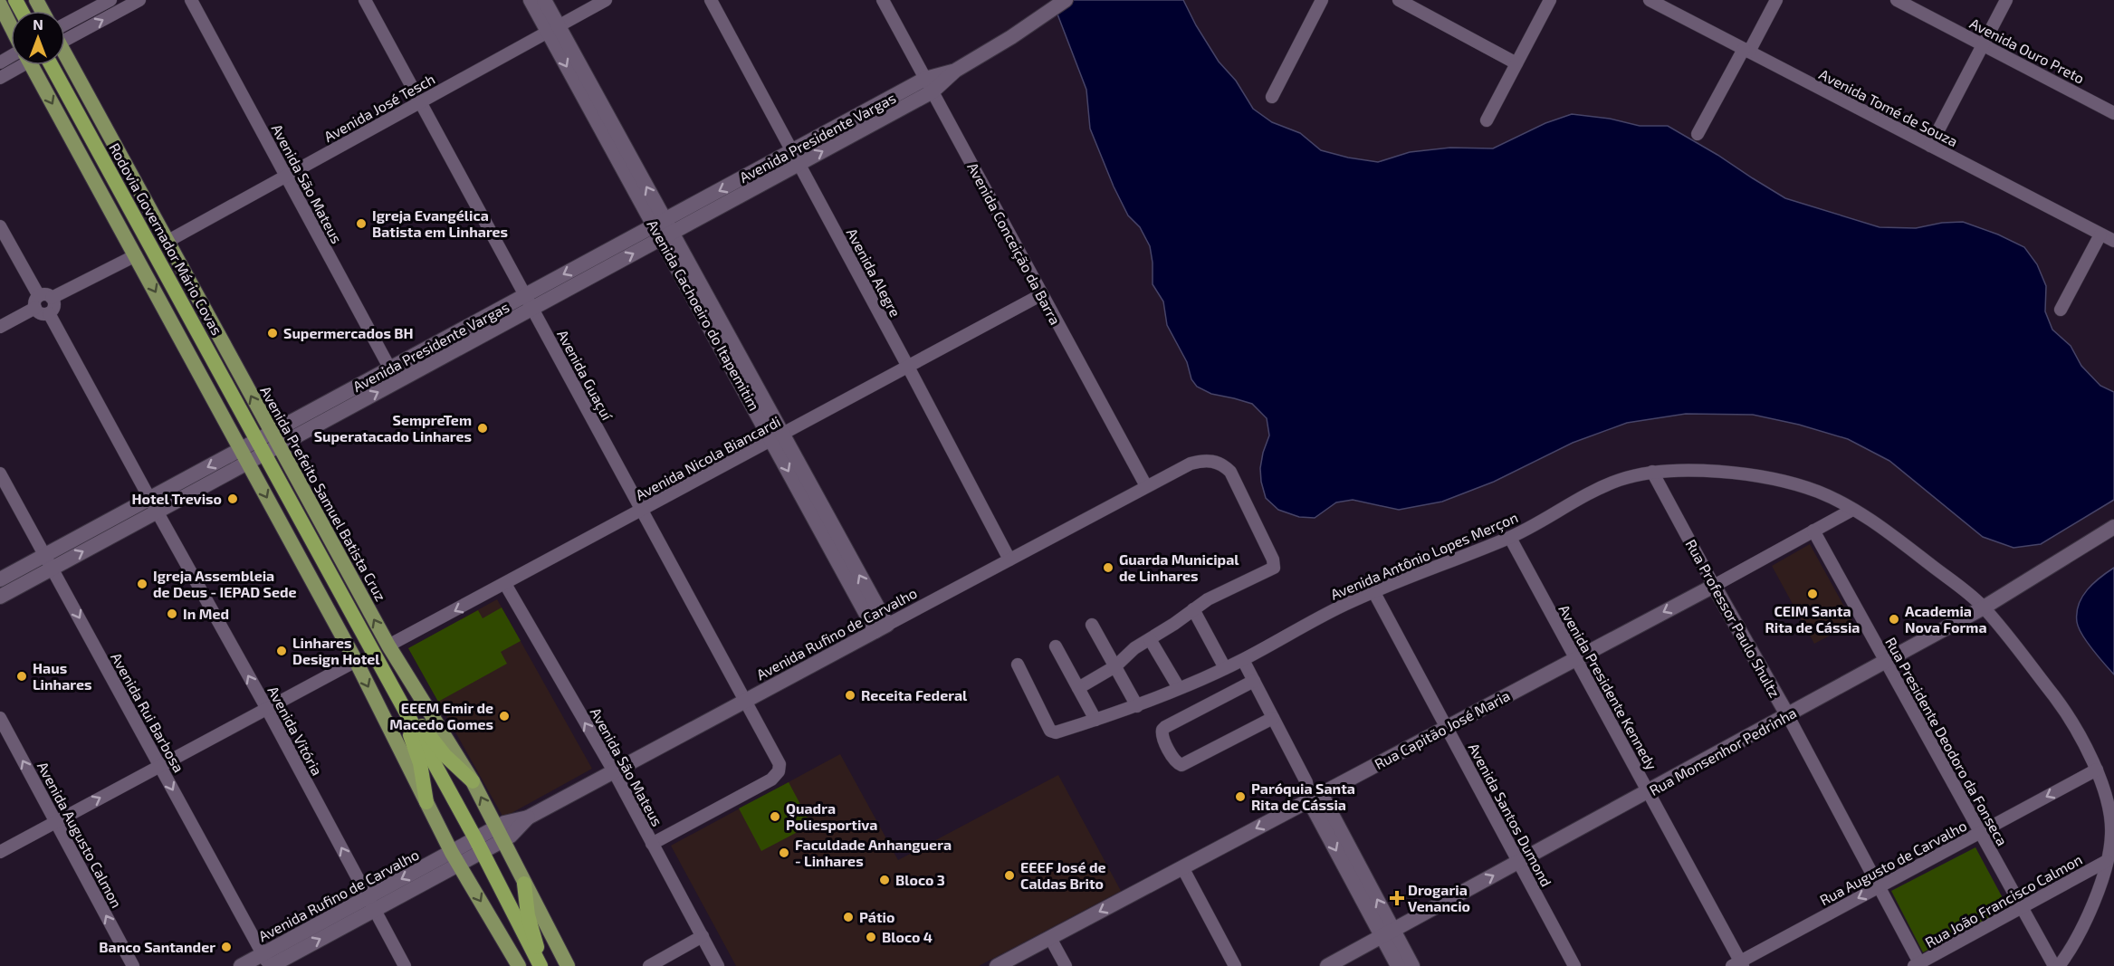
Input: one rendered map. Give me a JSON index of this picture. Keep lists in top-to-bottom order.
{
  "streets": {
    "highway": ["Rodovia Governador Mário Covas"],
    "main road": [
      "Avenida Presidente Vargas",
      "Avenida Cachoeiro do Itapemitim",
      "Avenida Prefeito Samuel Batista Cruz",
      "Rua Professor Paulo Shultz",
      "Avenida Rufino de Carvalho",
      "Rua Capitão José Maria",
      "Rua Monsenhor Pedrinha"
    ],
    "street": [
      "Avenida Ouro Preto",
      "Avenida José Tesch",
      "Avenida Tomé de Souza",
      "Avenida São Mateus",
      "Avenida Conceição da Barra",
      "Avenida Alegre",
      "Avenida Guaçuí",
      "Avenida Nicola Biancardi",
      "Avenida Antônio Lopes Merçon",
      "Avenida Presidente Kennedy",
      "Avenida Rui Barbosa",
      "Avenida Vitória",
      "Rua Presidente Deodoro da Fonseca",
      "Avenida Santos Dumond",
      "Avenida Augusto Calmon",
      "Rua Augusto de Carvalho",
      "Rua João Francisco Calmon"
    ]
  },
  "crossings": [
    ["Avenida José Tesch", "Avenida São Mateus"],
    ["Avenida José Tesch", "Avenida Cachoeiro do Itapemitim"],
    ["Avenida José Tesch", "Avenida Guaçuí"],
    ["Avenida José Tesch", "Avenida Prefeito Samuel Batista Cruz"],
    ["Avenida Presidente Vargas", "Avenida São Mateus"],
    ["Avenida Presidente Vargas", "Rodovia Governador Mário Covas"],
    ["Avenida Presidente Vargas", "Avenida Conceição da Barra"],
    ["Avenida Presidente Vargas", "Avenida Alegre"],
    ["Avenida Presidente Vargas", "Avenida Cachoeiro do Itapemitim"],
    ["Avenida Presidente Vargas", "Avenida Guaçuí"],
    ["Avenida Presidente Vargas", "Avenida Prefeito Samuel Batista Cruz"],
    ["Avenida Presidente Vargas", "Avenida Rui Barbosa"],
    ["Avenida Presidente Vargas", "Avenida Vitória"],
    ["Avenida São Mateus", "Avenida Guaçuí"],
    ["Avenida São Mateus", "Avenida Nicola Biancardi"],
    ["Avenida São Mateus", "Avenida Rufino de Carvalho"],
    ["Rodovia Governador Mário Covas", "Avenida Prefeito Samuel Batista Cruz"],
    ["Rodovia Governador Mário Covas", "Avenida Rufino de Carvalho"],
    ["Avenida Conceição da Barra", "Avenida Nicola Biancardi"],
    ["Avenida Conceição da Barra", "Avenida Rufino de Carvalho"],
    ["Avenida Alegre", "Avenida Nicola Biancardi"],
    ["Avenida Alegre", "Avenida Rufino de Carvalho"],
    ["Avenida Cachoeiro do Itapemitim", "Avenida Nicola Biancardi"],
    ["Avenida Cachoeiro do Itapemitim", "Avenida Rufino de Carvalho"],
    ["Avenida Guaçuí", "Avenida Nicola Biancardi"],
    ["Avenida Guaçuí", "Avenida Rufino de Carvalho"],
    ["Avenida Nicola Biancardi", "Avenida Prefeito Samuel Batista Cruz"],
    ["Avenida Prefeito Samuel Batista Cruz", "Avenida Rufino de Carvalho"],
    ["Avenida Antônio Lopes Merçon", "Rua Professor Paulo Shultz"],
    ["Avenida Antônio Lopes Merçon", "Avenida Presidente Kennedy"],
    ["Avenida Antônio Lopes Merçon", "Rua Monsenhor Pedrinha"],
    ["Avenida Antônio Lopes Merçon", "Avenida Santos Dumond"],
    ["Avenida Antônio Lopes Merçon", "Rua Augusto de Carvalho"],
    ["Avenida Antônio Lopes Merçon", "Rua João Francisco Calmon"],
    ["Rua Professor Paulo Shultz", "Rua Capitão José Maria"],
    ["Rua Professor Paulo Shultz", "Rua Monsenhor Pedrinha"],
    ["Rua Professor Paulo Shultz", "Rua Augusto de Carvalho"],
    ["Rua Professor Paulo Shultz", "Rua João Francisco Calmon"],
    ["Avenida Rufino de Carvalho", "Avenida Rui Barbosa"],
    ["Avenida Rufino de Carvalho", "Avenida Vitória"],
    ["Avenida Presidente Kennedy", "Rua Capitão José Maria"],
    ["Avenida Presidente Kennedy", "Rua Monsenhor Pedrinha"],
    ["Avenida Presidente Kennedy", "Rua Augusto de Carvalho"],
    ["Rua Capitão José Maria", "Avenida Santos Dumond"],
    ["Rua Presidente Deodoro da Fonseca", "Rua Monsenhor Pedrinha"],
    ["Rua Presidente Deodoro da Fonseca", "Rua Augusto de Carvalho"],
    ["Rua Presidente Deodoro da Fonseca", "Rua João Francisco Calmon"],
    ["Rua Monsenhor Pedrinha", "Avenida Santos Dumond"]
  ],
  "one_way": [
    "Avenida Rui Barbosa",
    "Rua Capitão José Maria",
    "Avenida Vitória",
    "Avenida Augusto Calmon",
    "Rua Augusto de Carvalho"
  ],
  "places": {
    "other": [
      "Igreja Evangélica Batista em Linhares",
      "Supermercados BH",
      "SempreTem Superatacado Linhares",
      "Hotel Treviso",
      "Guarda Municipal de Linhares",
      "Igreja Assembleia de Deus - IEPAD Sede",
      "CEIM Santa Rita de Cássia",
      "In Med",
      "Academia Nova Forma",
      "Linhares Design Hotel",
      "Haus Linhares",
      "Receita Federal",
      "EEEM Emir de Macedo Gomes",
      "Paróquia Santa Rita de Cássia",
      "Quadra Poliesportiva",
      "Faculdade Anhanguera - Linhares",
      "EEEF José de Caldas Brito",
      "Bloco 3",
      "Pátio",
      "Bloco 4",
      "Banco Santander"
    ],
    "health": ["Drogaria Venancio"]
  },
  "north": "top"
}
